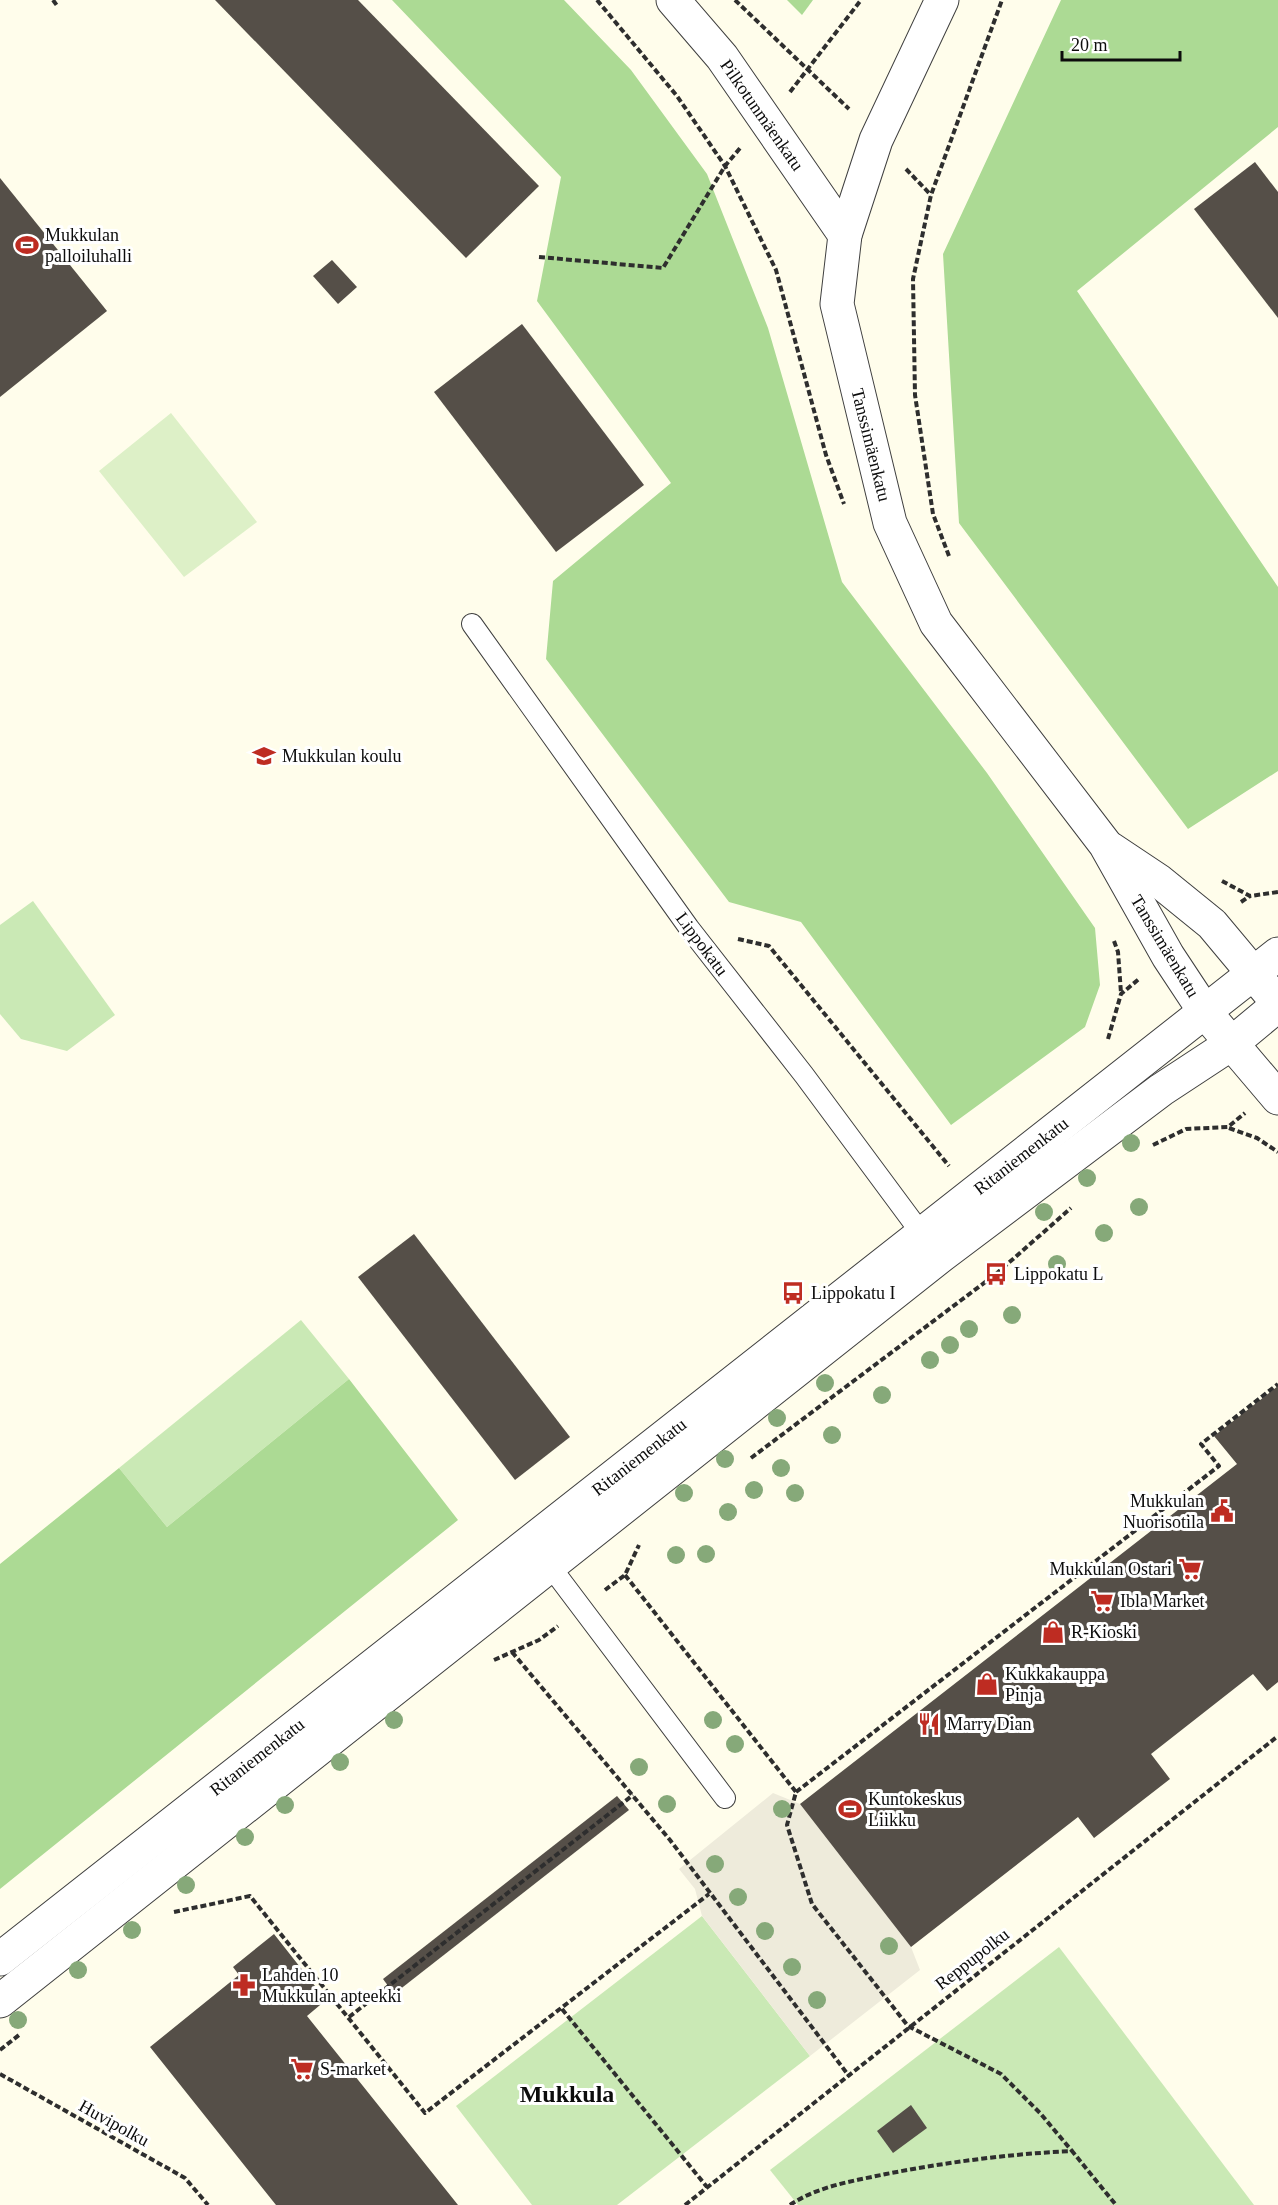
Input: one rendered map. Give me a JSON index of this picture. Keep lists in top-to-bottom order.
{
  "streets": {
    "street": ["Pilkotunmäenkatu", "Tanssimäenkatu", "Ritaniemenkatu"],
    "lane": ["Lippokatu"],
    "path": ["Reppupolku", "Huvipolku"]
  },
  "crossings": [
    ["Pilkotunmäenkatu", "Tanssimäenkatu"],
    ["Tanssimäenkatu", "Ritaniemenkatu"],
    ["Lippokatu", "Ritaniemenkatu"]
  ],
  "districts": ["Mukkula"],
  "places": {
    "sports": ["Mukkulan palloiluhalli", "Kuntokeskus Liikku"],
    "school or university": ["Mukkulan koulu"],
    "bus stop": ["Lippokatu L", "Lippokatu I"],
    "public building": ["Mukkulan Nuorisotila"],
    "supermarket": ["Mukkulan Ostari", "Ibla Market", "S-market"],
    "shop": ["R-Kioski", "Kukkakauppa Pinja"],
    "restaurant": ["Marry Dian"],
    "pharmacy": ["Lahden 10 Mukkulan apteekki"]
  },
  "scale_bar": "20 m"
}
